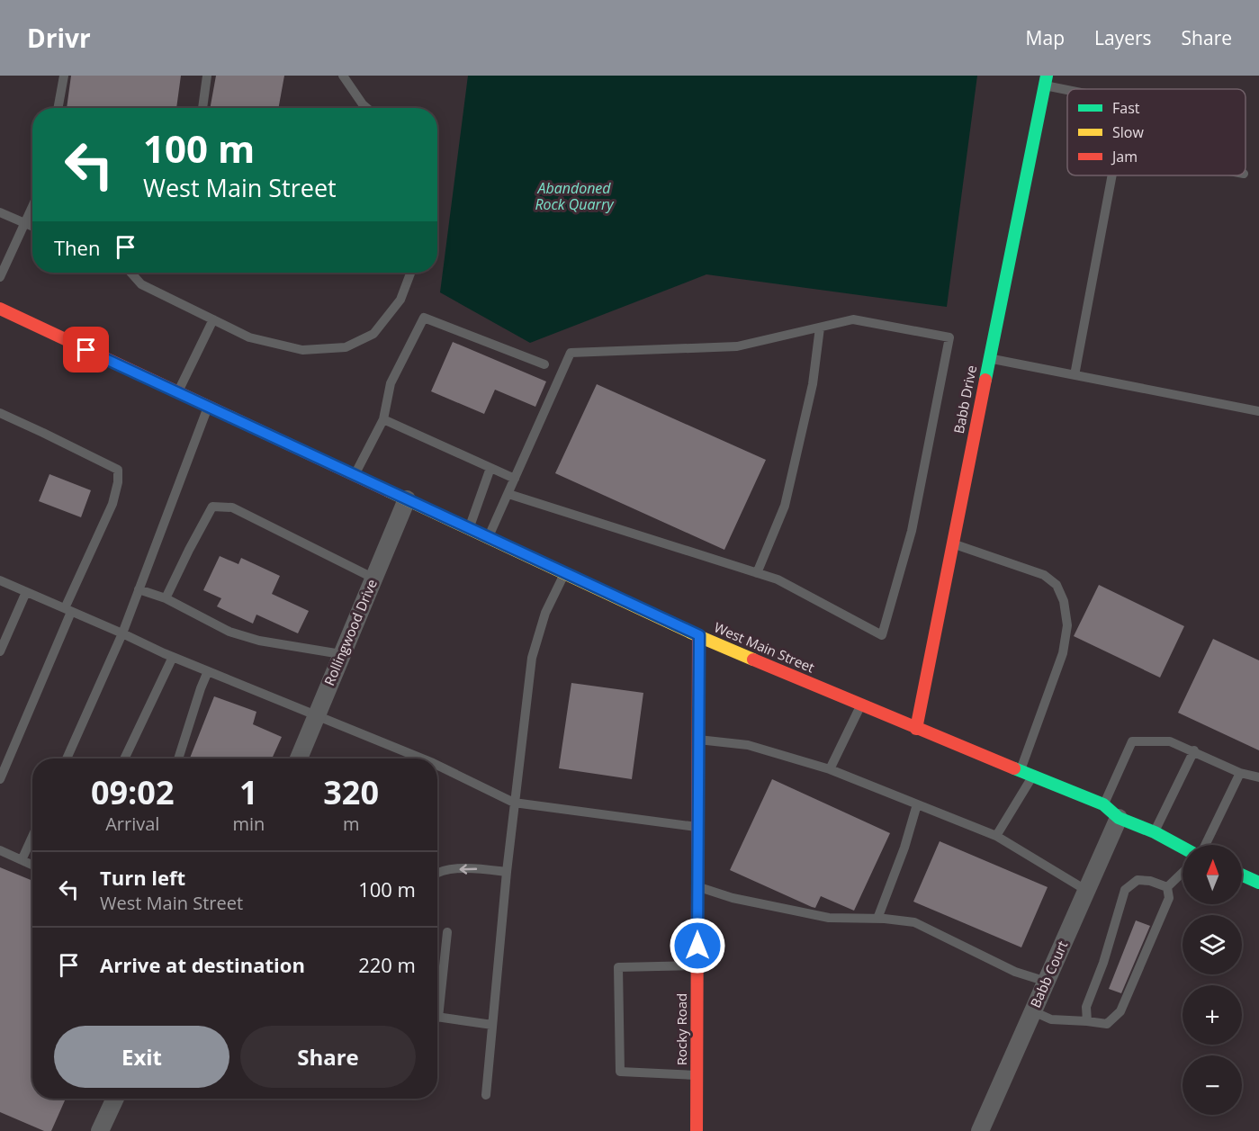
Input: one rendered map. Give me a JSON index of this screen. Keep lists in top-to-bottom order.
{
  "streets": {
    "main road": ["Babb Drive", "West Main Street", "Rocky Road"],
    "street": ["Rollingwood Drive", "Babb Court"]
  },
  "crossings": [
    ["Babb Drive", "West Main Street"],
    ["Rollingwood Drive", "West Main Street"],
    ["West Main Street", "Babb Court"],
    ["West Main Street", "Rocky Road"]
  ],
  "water": ["Abandoned Rock Quarry"],
  "legend": ["Fast", "Slow", "Jam"],
  "north": "top",
  "page": {
    "header": "Drivr",
    "nav": ["Map", "Layers", "Share"],
    "turn": ["100 m", "West Main Street"],
    "then": "Then",
    "eta": [
      "09:02",
      "Arrival",
      "1",
      "min",
      "320",
      "m"
    ],
    "map_buttons": ["+", "−"],
    "list": [
      {
        "name": "Turn left",
        "note": "West Main Street",
        "value": "100 m"
      },
      {
        "name": "Arrive at destination",
        "value": "220 m"
      }
    ],
    "buttons": ["Exit", "Share"]
  }
}
